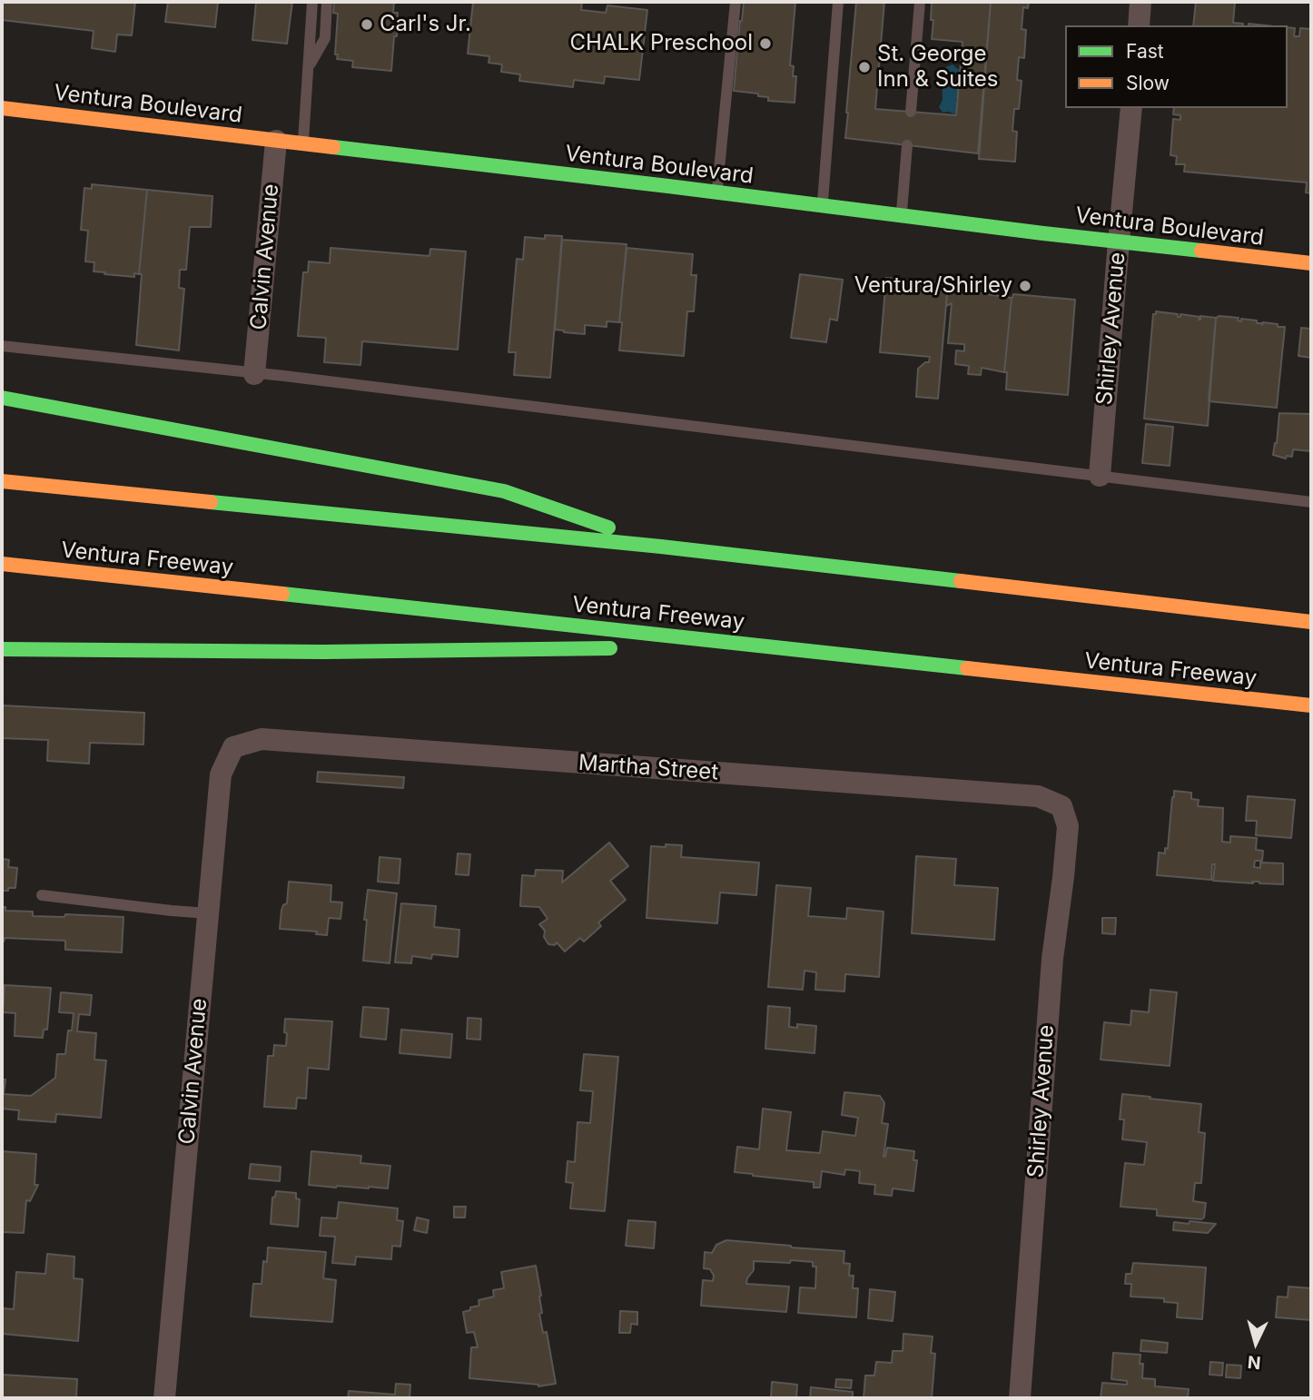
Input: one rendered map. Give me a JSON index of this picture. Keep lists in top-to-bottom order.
{
  "streets": {
    "main road": ["Ventura Boulevard", "Ventura Freeway"],
    "street": ["Calvin Avenue", "Shirley Avenue", "Martha Street"]
  },
  "crossings": [
    ["Ventura Boulevard", "Calvin Avenue"],
    ["Ventura Boulevard", "Shirley Avenue"],
    ["Calvin Avenue", "Martha Street"],
    ["Shirley Avenue", "Martha Street"]
  ],
  "places": [
    "Carl's Jr.",
    "CHALK Preschool",
    "St. George Inn & Suites",
    "Ventura/Shirley"
  ],
  "legend": ["Fast", "Slow"],
  "north": "bottom"
}
